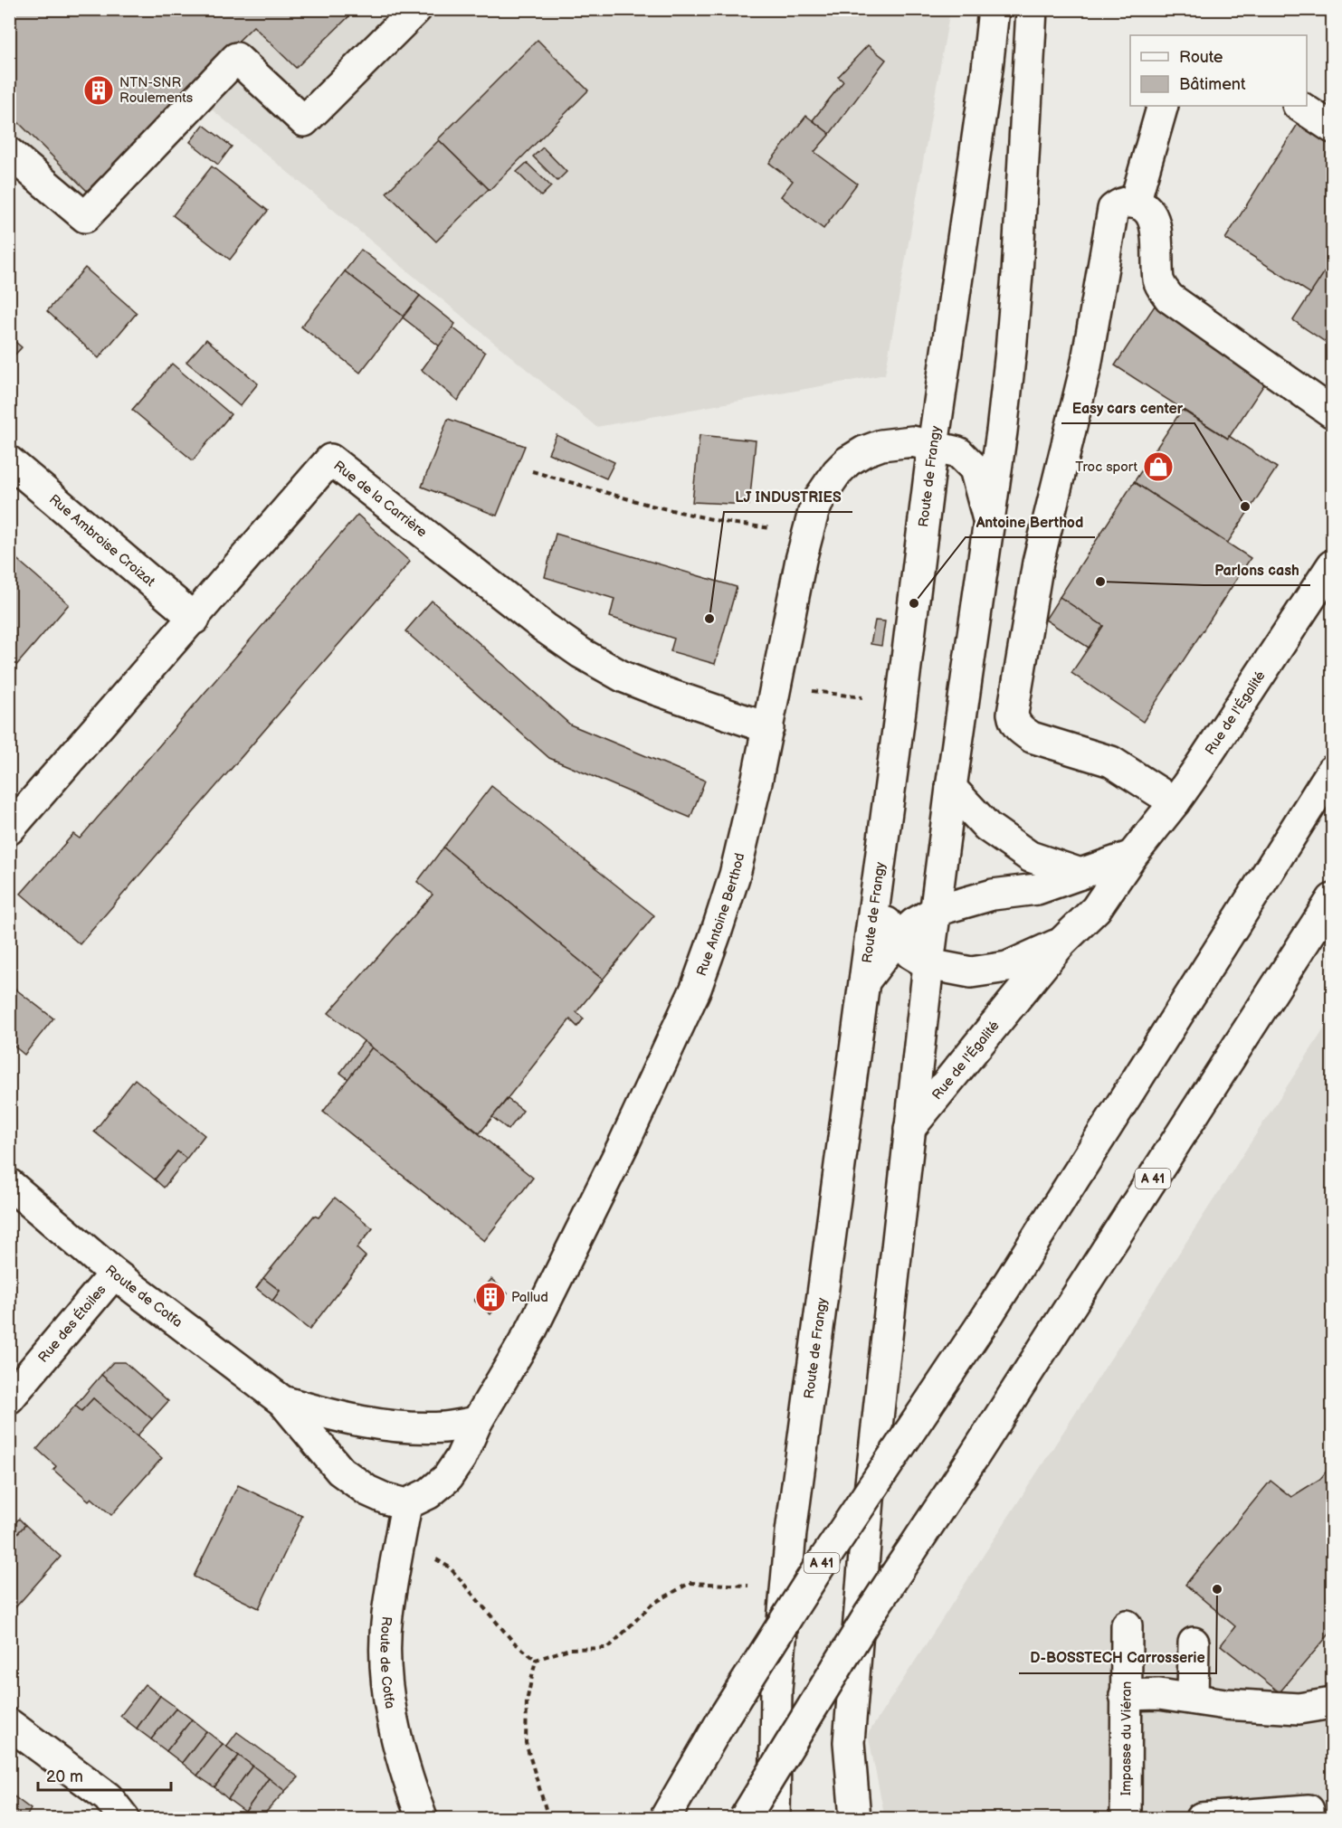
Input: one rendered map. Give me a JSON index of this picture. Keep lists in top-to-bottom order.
{
  "streets": {
    "main road": [
      "Route de Frangy",
      "Rue de la Carrière",
      "Rue Ambroise Croizat",
      "Rue de l'Égalité",
      "Rue Antoine Berthod",
      "A 41",
      "Route de Cotfa",
      "Rue des Étoiles",
      "Impasse du Viéran"
    ]
  },
  "crossings": [
    ["Route de Frangy", "Rue de l'Égalité"],
    ["Route de Frangy", "Rue Antoine Berthod"],
    ["Rue de la Carrière", "Rue Ambroise Croizat"],
    ["Rue de la Carrière", "Rue Antoine Berthod"],
    ["Rue Antoine Berthod", "Route de Cotfa"],
    ["Route de Cotfa", "Rue des Étoiles"]
  ],
  "places": {
    "building": ["NTN-SNR Roulements", "Pallud"],
    "shop": ["Troc sport"],
    "other": [
      "Easy cars center",
      "Parlons cash",
      "Antoine Berthod",
      "LJ INDUSTRIES",
      "D-BOSSTECH Carrosserie"
    ]
  },
  "legend": ["Route", "Bâtiment"],
  "scale_bar": "20 m"
}
